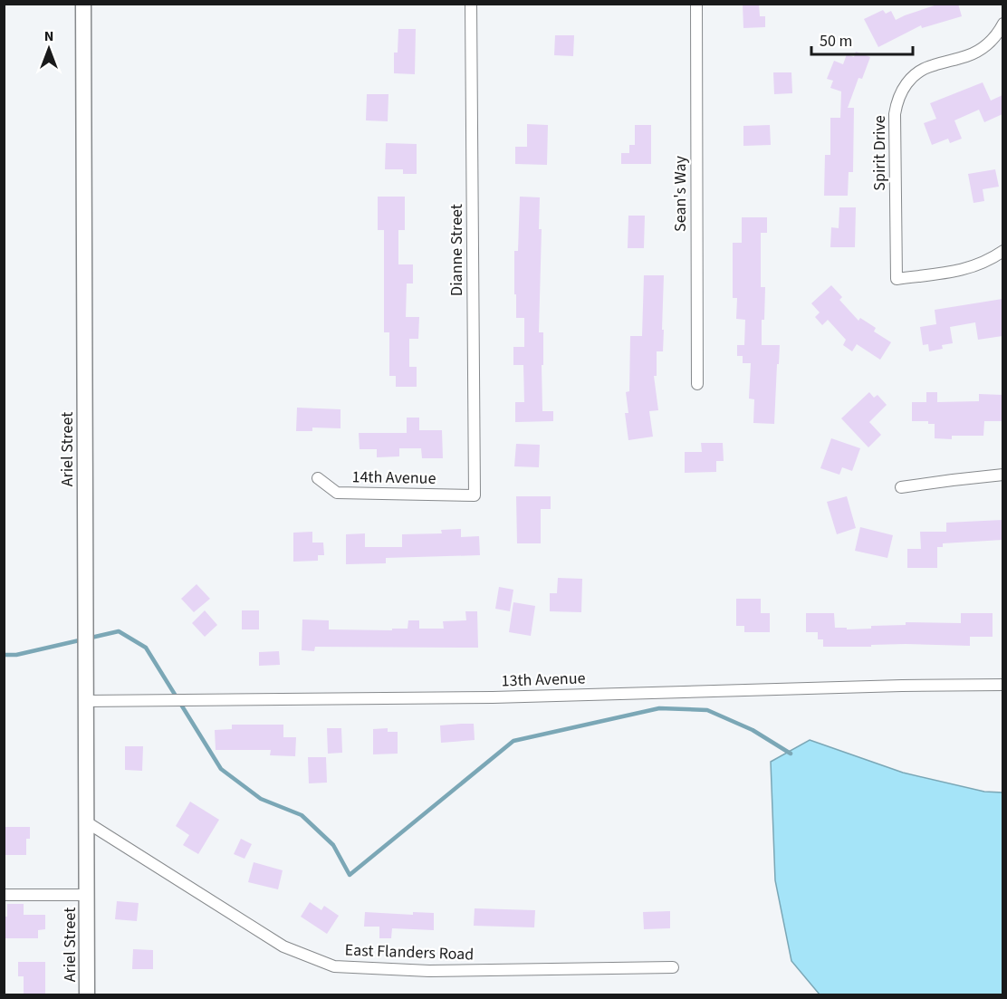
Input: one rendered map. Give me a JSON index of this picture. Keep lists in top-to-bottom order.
{
  "streets": {
    "street": [
      "Spirit Drive",
      "Sean's Way",
      "Dianne Street",
      "Ariel Street",
      "14th Avenue",
      "13th Avenue",
      "East Flanders Road"
    ]
  },
  "crossings": [
    ["Dianne Street", "14th Avenue"],
    ["Ariel Street", "13th Avenue"],
    ["Ariel Street", "East Flanders Road"]
  ],
  "scale_bar": "50 m",
  "north": "top"
}
